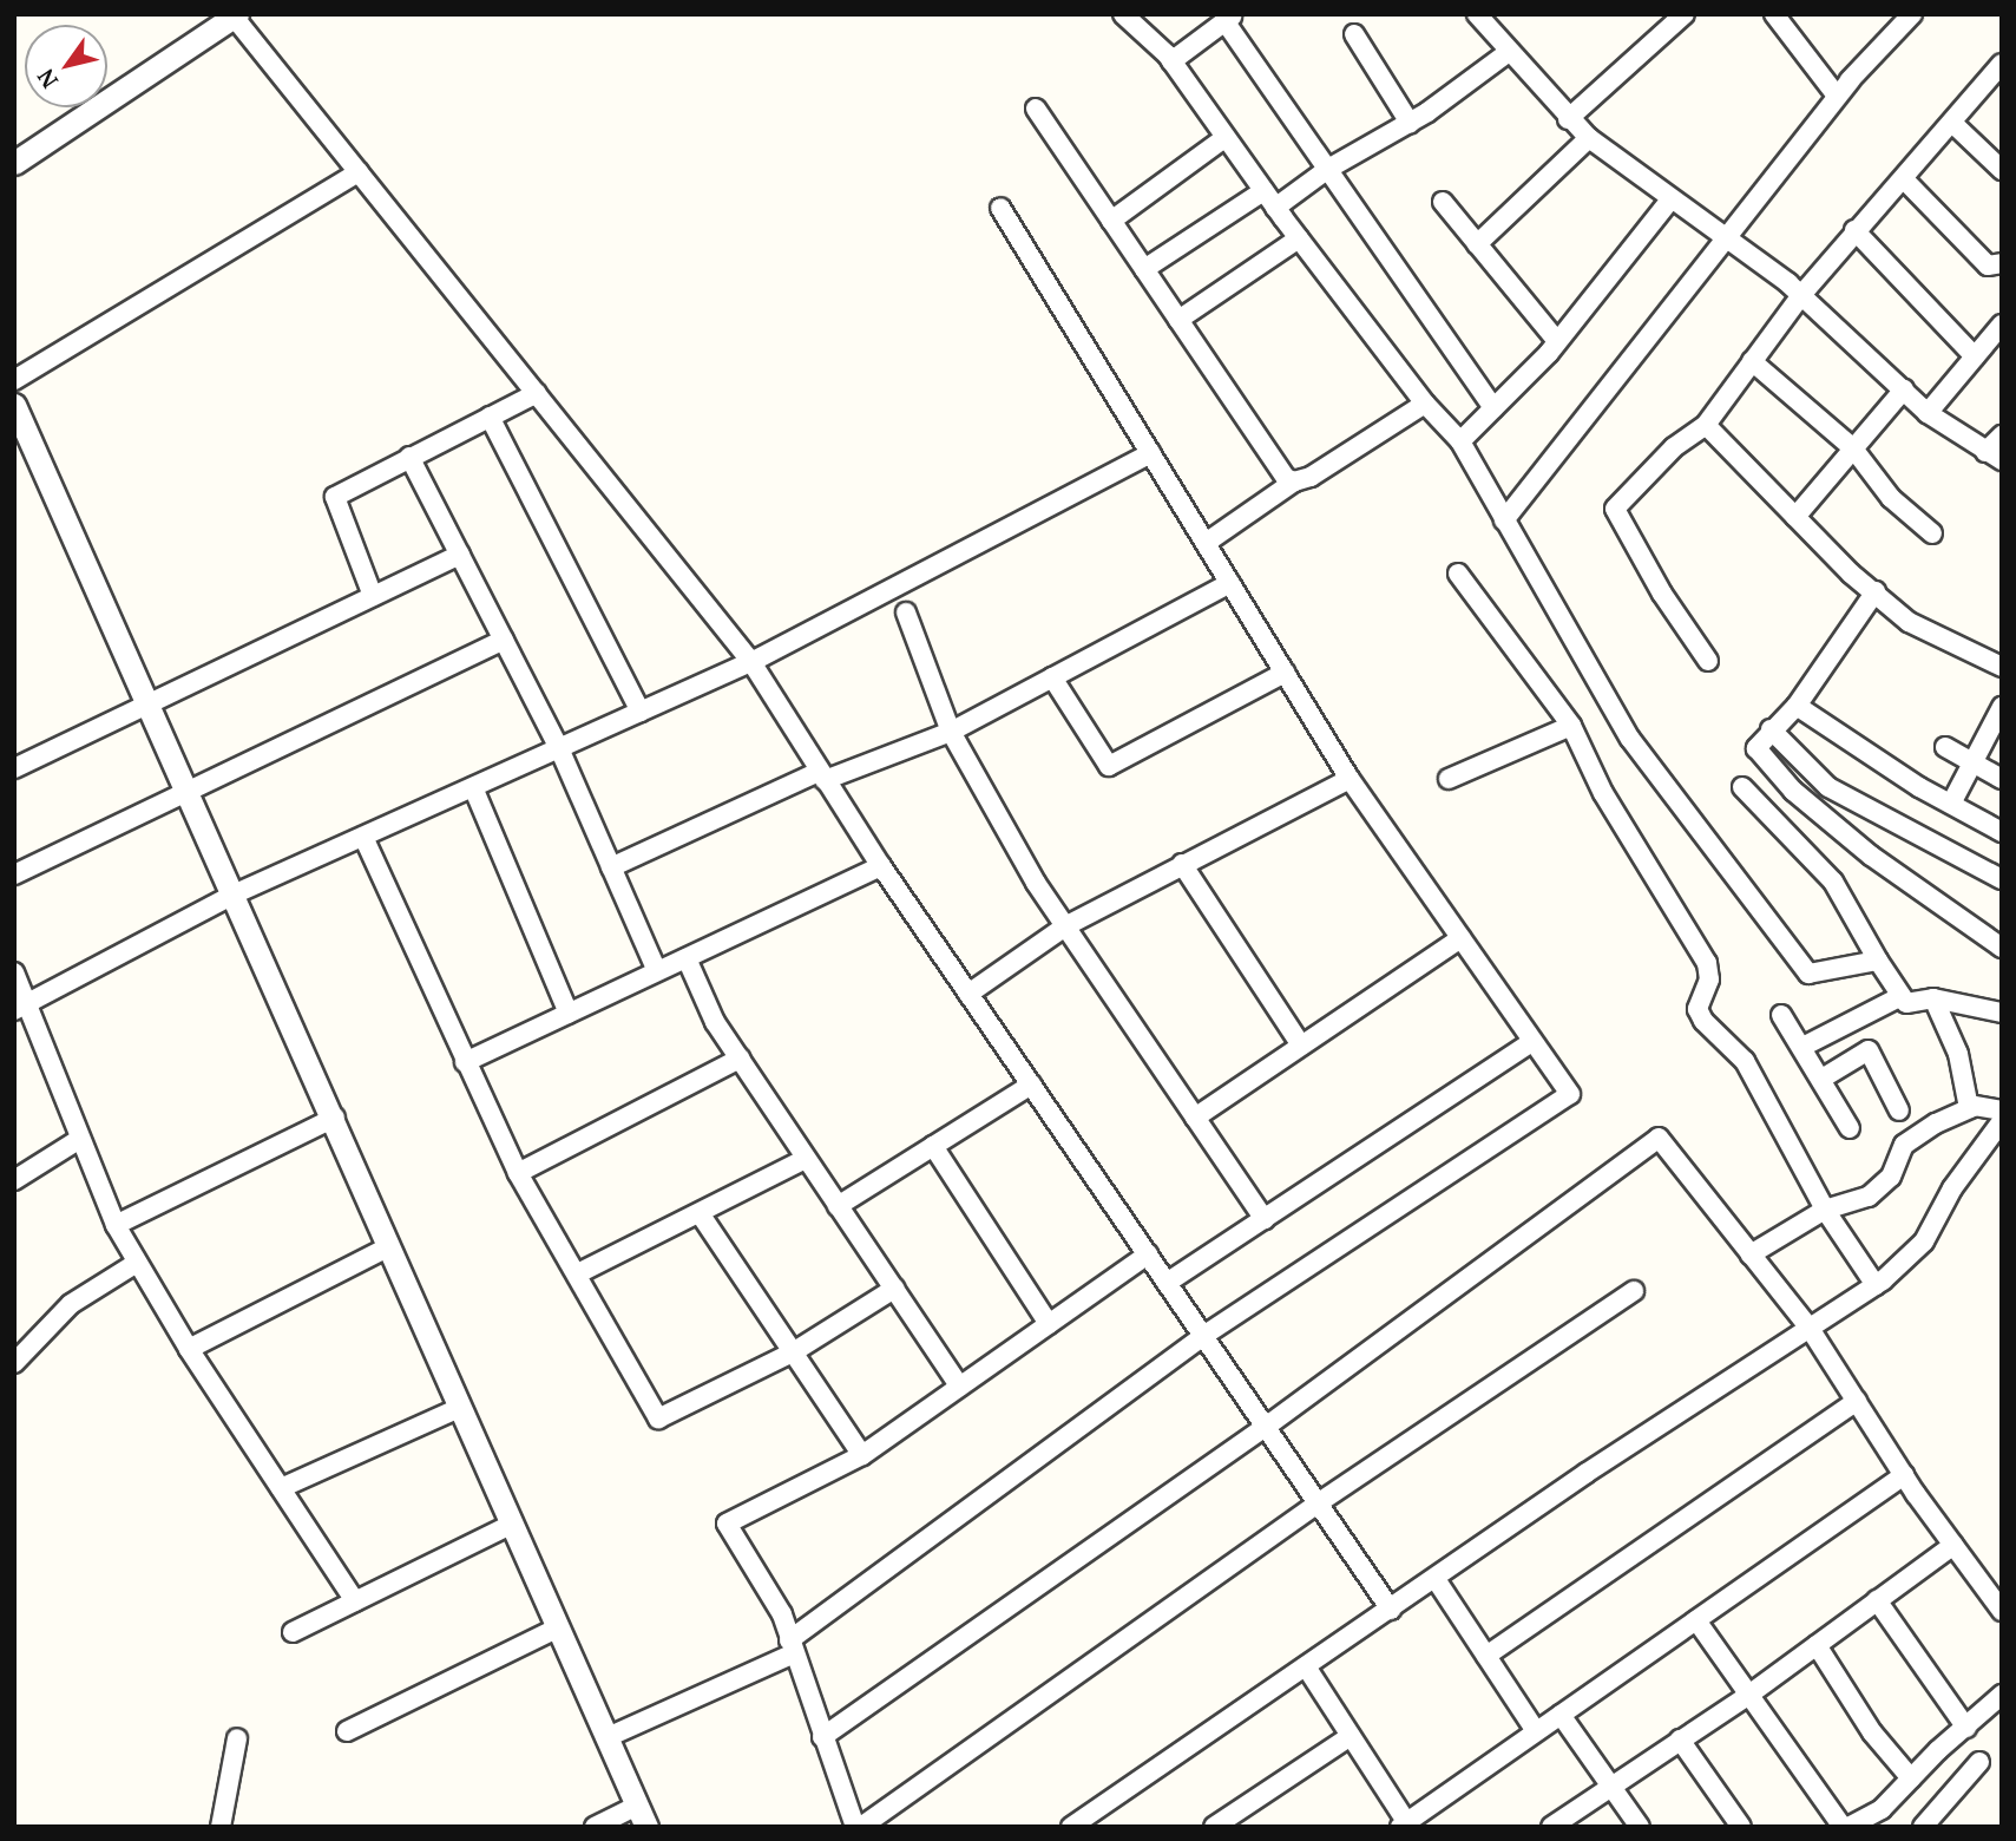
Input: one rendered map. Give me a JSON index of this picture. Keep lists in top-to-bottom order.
{
  "north": "bottom left"
}
